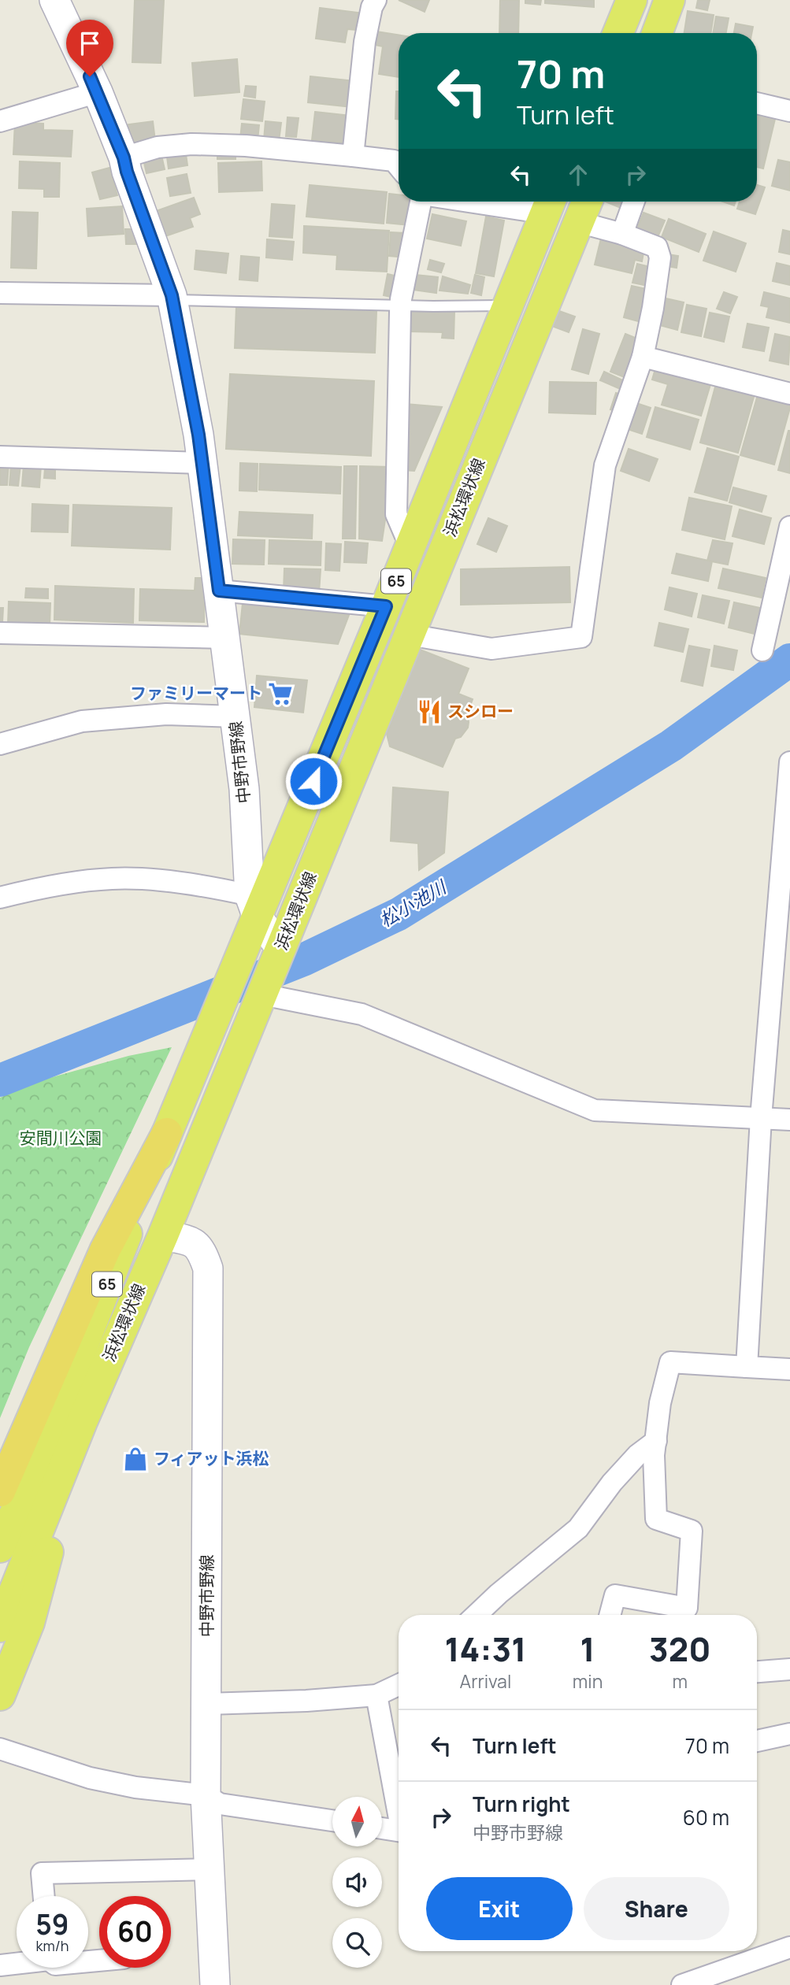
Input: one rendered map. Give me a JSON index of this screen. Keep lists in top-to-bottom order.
{
  "streets": {
    "main road": ["浜松環状線", "65", "中野市野線"]
  },
  "crossings": [
    ["浜松環状線", "65"],
    ["浜松環状線", "中野市野線"]
  ],
  "water": ["松小池川"],
  "parks": ["安間川公園"],
  "places": {
    "supermarket": ["ファミリーマート"],
    "restaurant": ["スシロー"],
    "shop": ["フィアット浜松"]
  },
  "north": "top",
  "page": {
    "turn": ["70 m", "Turn left"],
    "eta": [
      "14:31",
      "Arrival",
      "1",
      "min",
      "320",
      "m"
    ],
    "list": [
      {
        "name": "Turn left",
        "value": "70 m"
      },
      {
        "name": "Turn right",
        "note": "中野市野線",
        "value": "60 m"
      }
    ],
    "buttons": ["Exit", "Share"],
    "speed": "59 km/h",
    "limit": "60"
  }
}
